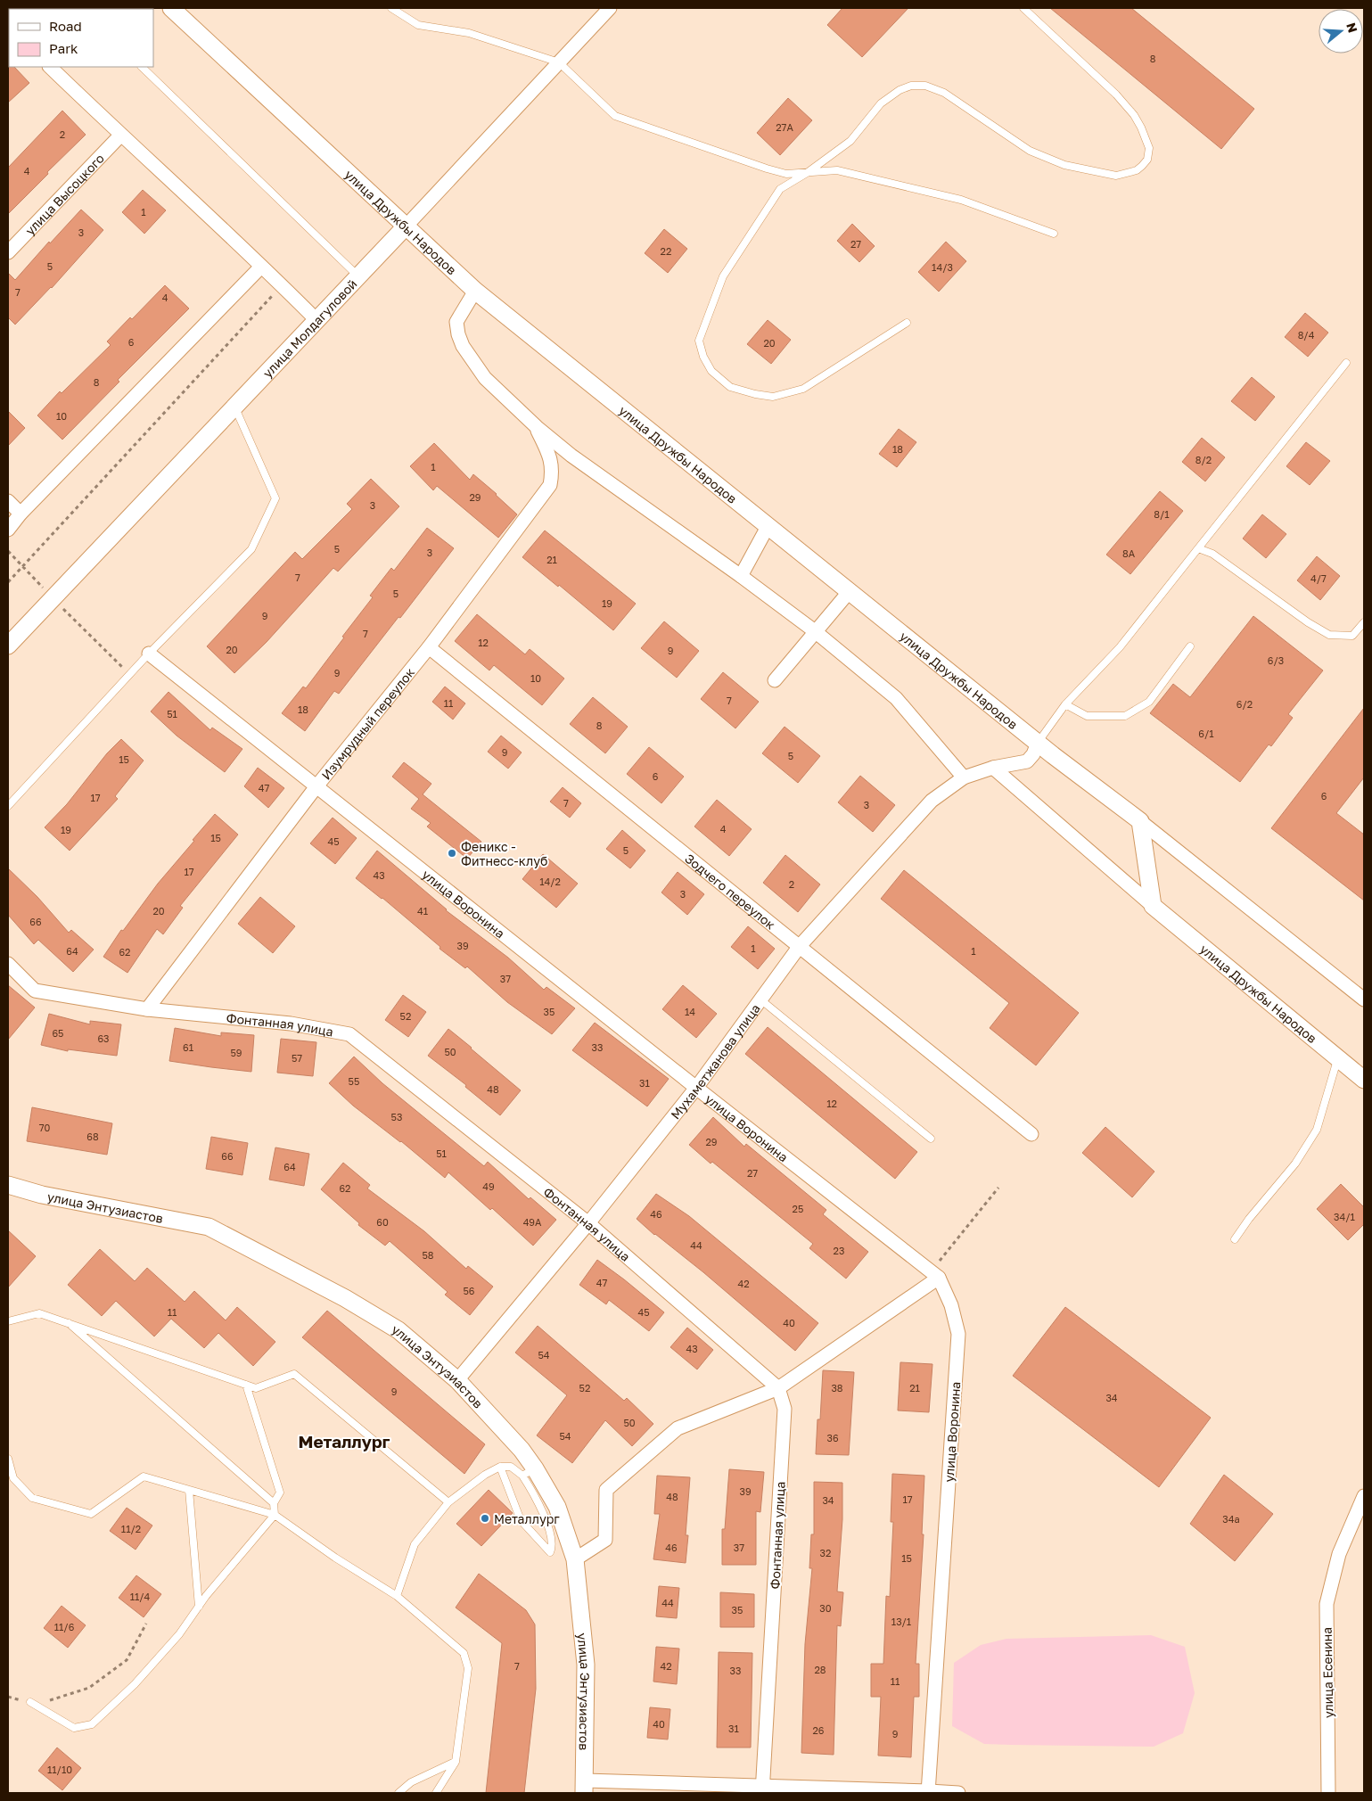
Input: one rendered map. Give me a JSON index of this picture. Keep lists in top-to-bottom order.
{
  "streets": {
    "street": [
      "улица Высоцкого",
      "улица Дружбы Народов",
      "улица Молдагуловой",
      "Изумрудный переулок",
      "Зодчего переулок",
      "улица Воронина",
      "Фонтанная улица",
      "Мухаметжанова улица",
      "улица Энтузиастов",
      "улица Есенина"
    ]
  },
  "crossings": [
    ["улица Дружбы Народов", "улица Молдагуловой"],
    ["улица Дружбы Народов", "Мухаметжанова улица"],
    ["Изумрудный переулок", "Зодчего переулок"],
    ["Изумрудный переулок", "улица Воронина"],
    ["Изумрудный переулок", "Фонтанная улица"],
    ["Зодчего переулок", "Мухаметжанова улица"],
    ["улица Воронина", "Мухаметжанова улица"],
    ["Фонтанная улица", "Мухаметжанова улица"],
    ["Мухаметжанова улица", "улица Энтузиастов"]
  ],
  "districts": ["Металлург"],
  "places": ["Феникс - Фитнесс-клуб", "Металлург"],
  "house_numbers": [
    "8",
    "27А",
    "2",
    "4",
    "1",
    "3",
    "27",
    "22",
    "5",
    "14/3",
    "7",
    "4",
    "8/4",
    "6",
    "20",
    "8",
    "10",
    "18",
    "8/2",
    "1",
    "29",
    "3",
    "8/1",
    "5",
    "3",
    "8А",
    "21",
    "7",
    "4/7",
    "5",
    "19",
    "9",
    "7",
    "12",
    "20",
    "9",
    "6/3",
    "9",
    "10",
    "7",
    "11",
    "6/2",
    "18",
    "51",
    "8",
    "6/1",
    "9",
    "5",
    "15",
    "6",
    "47",
    "6",
    "17",
    "7",
    "3",
    "4",
    "19",
    "15",
    "45",
    "5",
    "17",
    "43",
    "14/2",
    "2",
    "3",
    "20",
    "41",
    "66",
    "39",
    "1",
    "64",
    "1",
    "62",
    "37",
    "35",
    "14",
    "52",
    "65",
    "63",
    "61",
    "33",
    "50",
    "59",
    "57",
    "55",
    "31",
    "48",
    "12",
    "53",
    "70",
    "68",
    "29",
    "51",
    "66",
    "64",
    "27",
    "49",
    "62",
    "25",
    "46",
    "34/1",
    "60",
    "49А",
    "44",
    "23",
    "58",
    "47",
    "42",
    "56",
    "11",
    "45",
    "40",
    "43",
    "54",
    "52",
    "38",
    "21",
    "9",
    "34",
    "50",
    "54",
    "36",
    "39",
    "48",
    "17",
    "34",
    "34a",
    "11/2",
    "46",
    "37",
    "32",
    "15",
    "11/4",
    "44",
    "30",
    "35",
    "13/1",
    "11/6",
    "7",
    "42",
    "28",
    "33",
    "11",
    "40",
    "31",
    "26",
    "9",
    "11/10"
  ],
  "legend": ["Road", "Park"],
  "north": "right"
}
